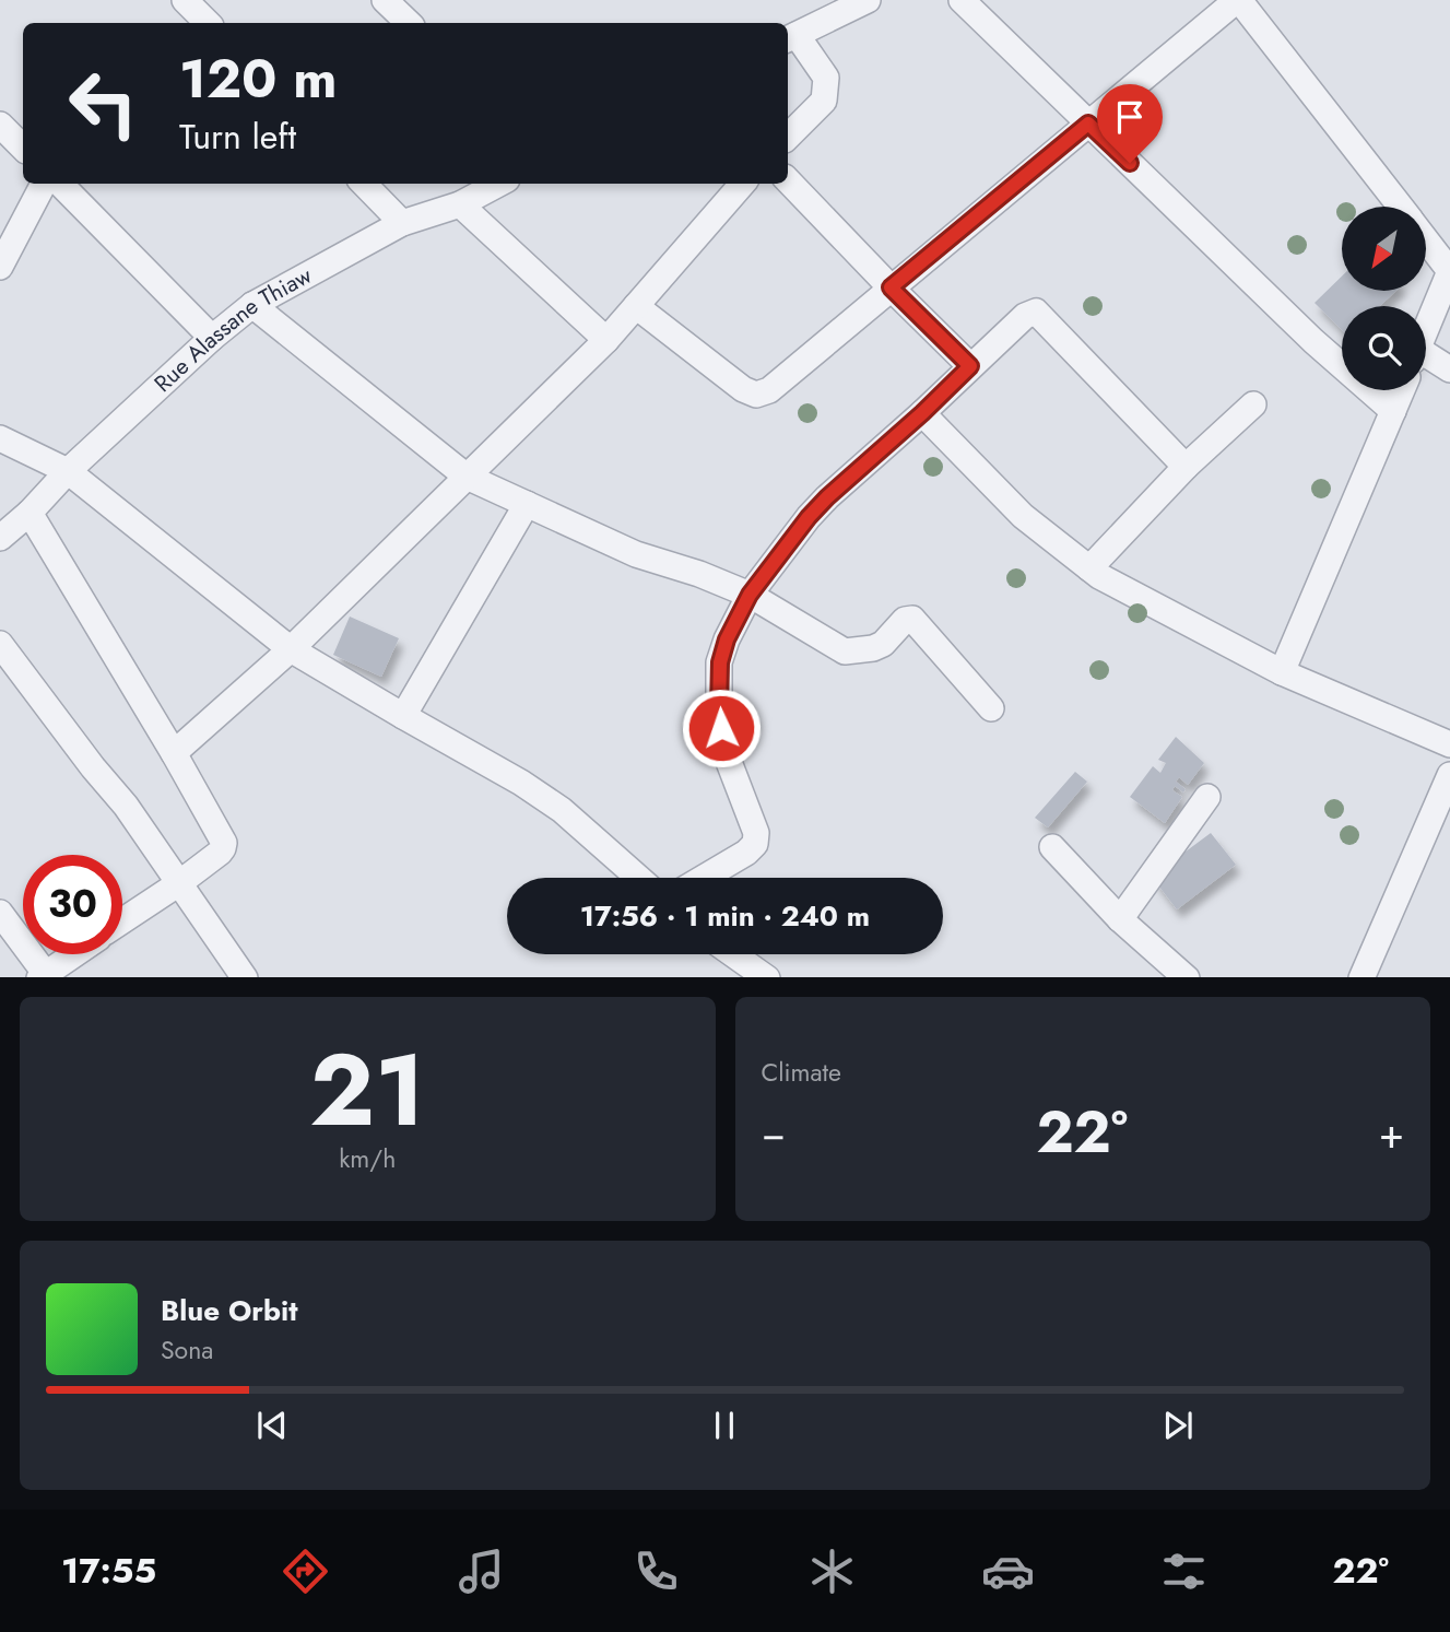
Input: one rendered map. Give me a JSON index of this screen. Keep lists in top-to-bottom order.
{
  "streets": {
    "street": ["Rue Alassane Thiaw"]
  },
  "north": "bottom left",
  "page": {
    "turn": ["120 m", "Turn left"],
    "limit": "30",
    "trip": "17:56 · 1 min · 240 m",
    "tile": [
      ["21", "km/h"],
      "Climate"
    ],
    "heat": ["−", "22°", "+"],
    "song": ["Blue Orbit", "Sona"],
    "tabs": ["17:55", "22°"]
  }
}
